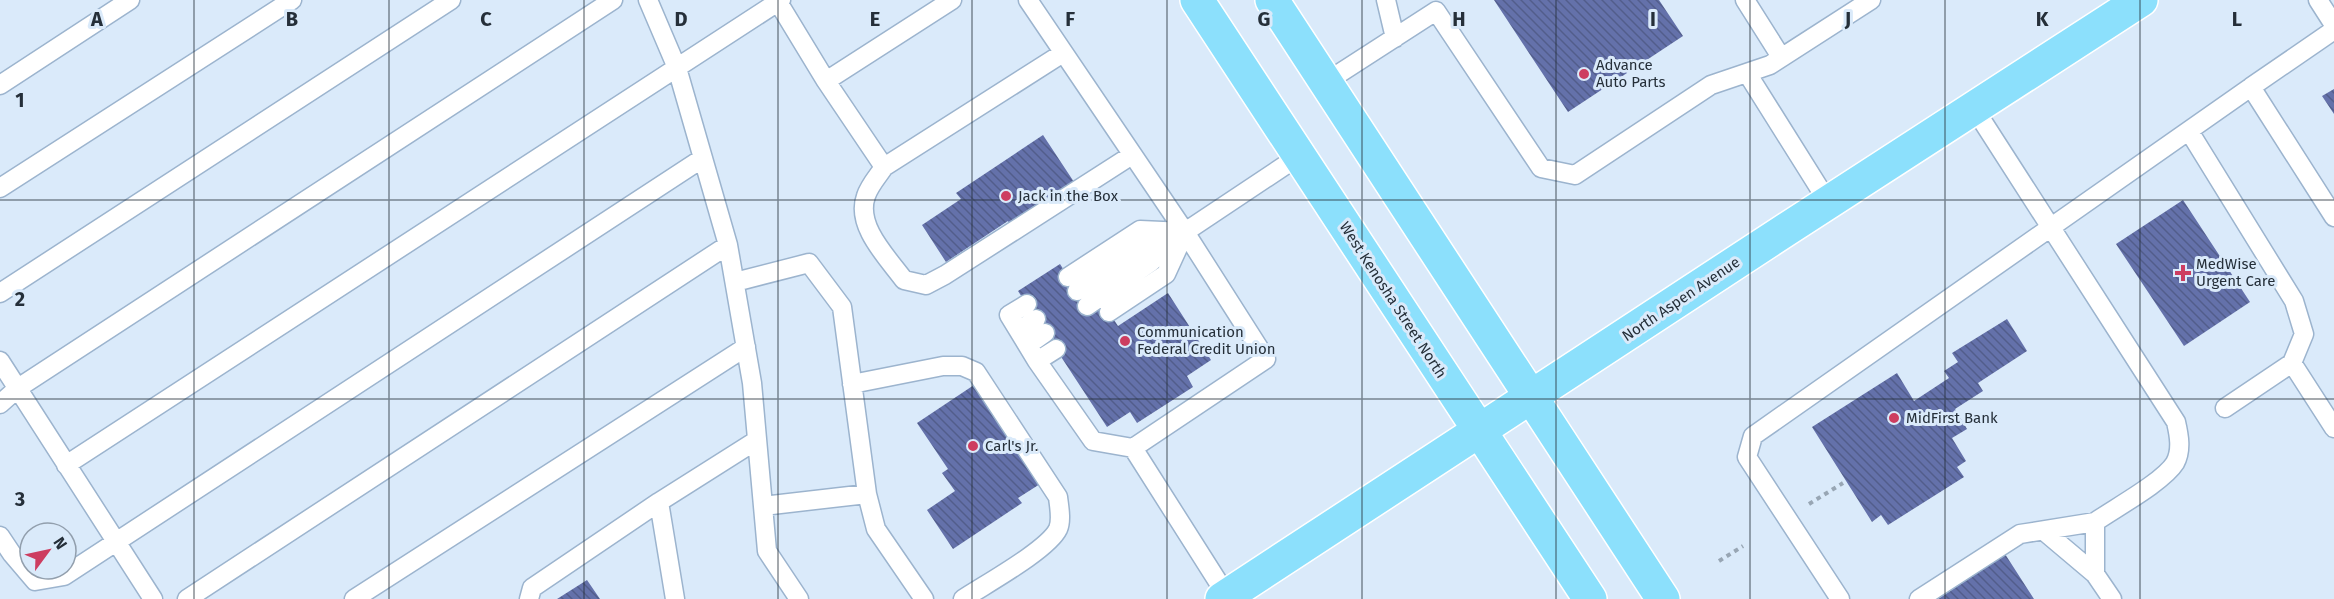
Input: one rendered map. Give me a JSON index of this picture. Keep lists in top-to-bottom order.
{
  "streets": {
    "main road": ["North Aspen Avenue", "West Kenosha Street North"]
  },
  "crossings": [
    ["North Aspen Avenue", "West Kenosha Street North"]
  ],
  "places": {
    "other": [
      "Advance Auto Parts",
      "Jack in the Box",
      "Communication Federal Credit Union",
      "MidFirst Bank",
      "Carl's Jr."
    ],
    "health": ["MedWise Urgent Care"]
  },
  "north": "top right",
  "grid": {
    "columns": [
      "A",
      "B",
      "C",
      "D",
      "E",
      "F",
      "G",
      "H",
      "I",
      "J",
      "K",
      "L"
    ],
    "rows": ["1", "2", "3"]
  }
}
